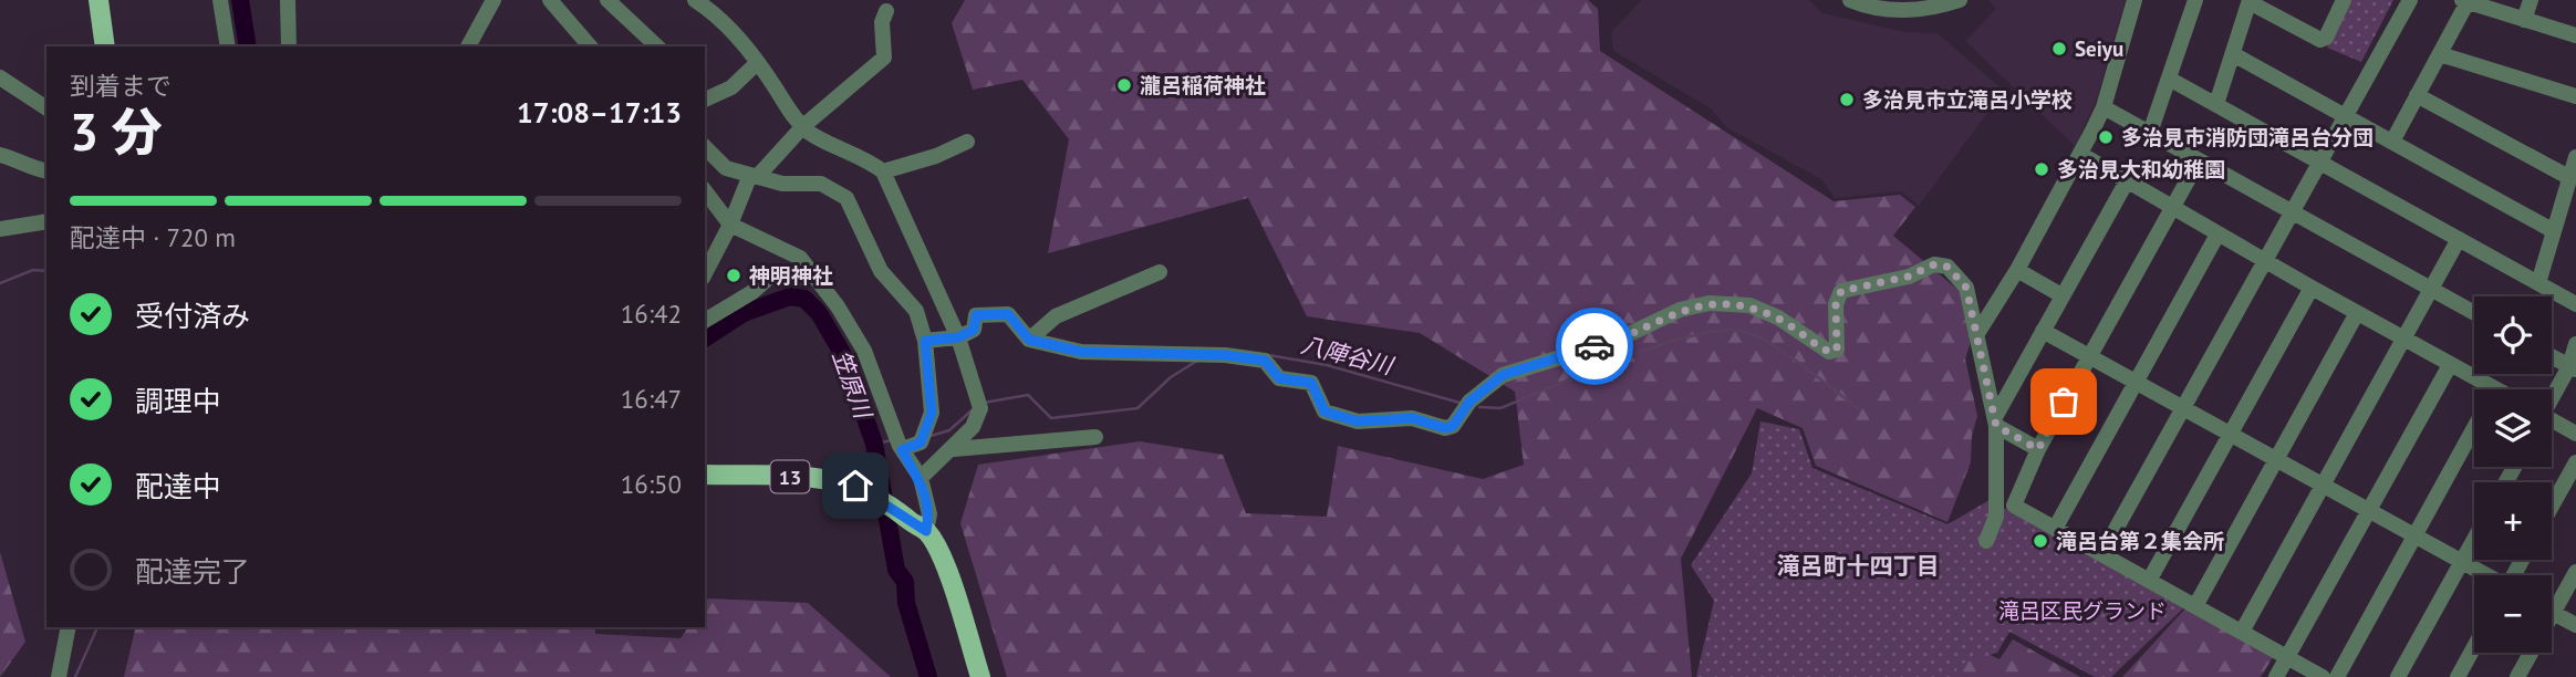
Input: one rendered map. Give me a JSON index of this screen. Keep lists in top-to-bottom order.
{
  "streets": {
    "main road": ["13"]
  },
  "districts": ["滝呂町十四丁目"],
  "water": ["八陣谷川", "笠原川"],
  "parks": ["滝呂区民グランド"],
  "places": [
    "Seiyu",
    "瀧呂稲荷神社",
    "多治見市立滝呂小学校",
    "多治見市消防団滝呂台分団",
    "多治見大和幼稚園",
    "神明神社",
    "滝呂台第２集会所"
  ],
  "page": {
    "heading": ["3 分", "到着まで", "17:08–17:13"],
    "bar": "配達中 · 720 m",
    "list": [
      ["受付済み", "16:42"],
      ["調理中", "16:47"],
      ["配達中", "16:50"],
      "配達完了"
    ],
    "map_buttons": ["+", "−"]
  }
}
